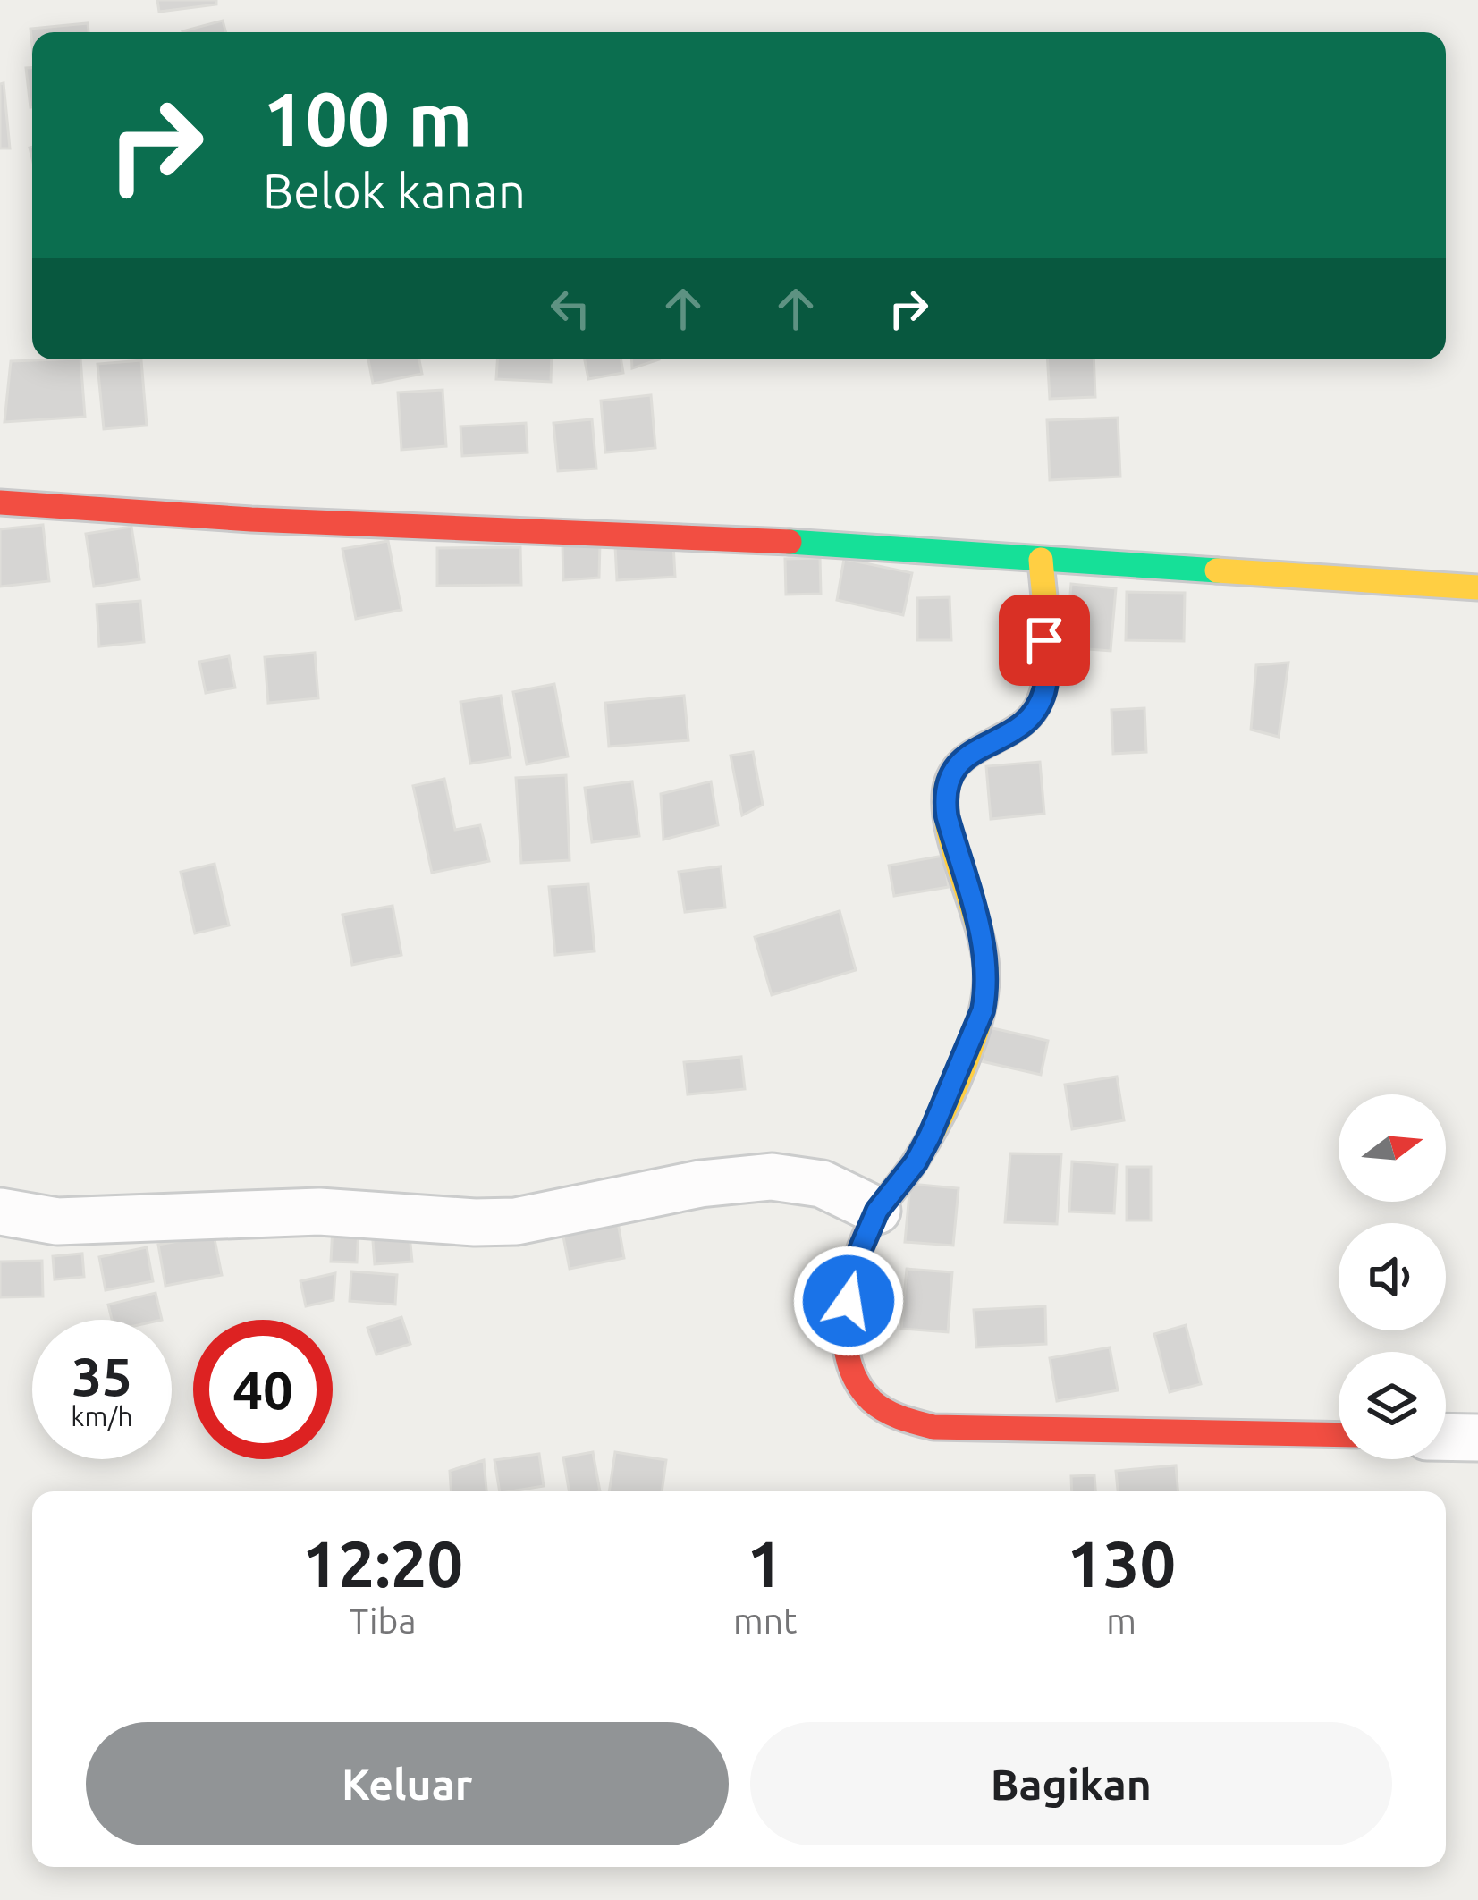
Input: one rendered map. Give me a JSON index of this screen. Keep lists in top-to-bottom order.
{
  "north": "right",
  "page": {
    "turn": ["100 m", "Belok kanan"],
    "speed": "35 km/h",
    "limit": "40",
    "eta": [
      "12:20",
      "Tiba",
      "1",
      "mnt",
      "130",
      "m"
    ],
    "buttons": ["Keluar", "Bagikan"]
  }
}
